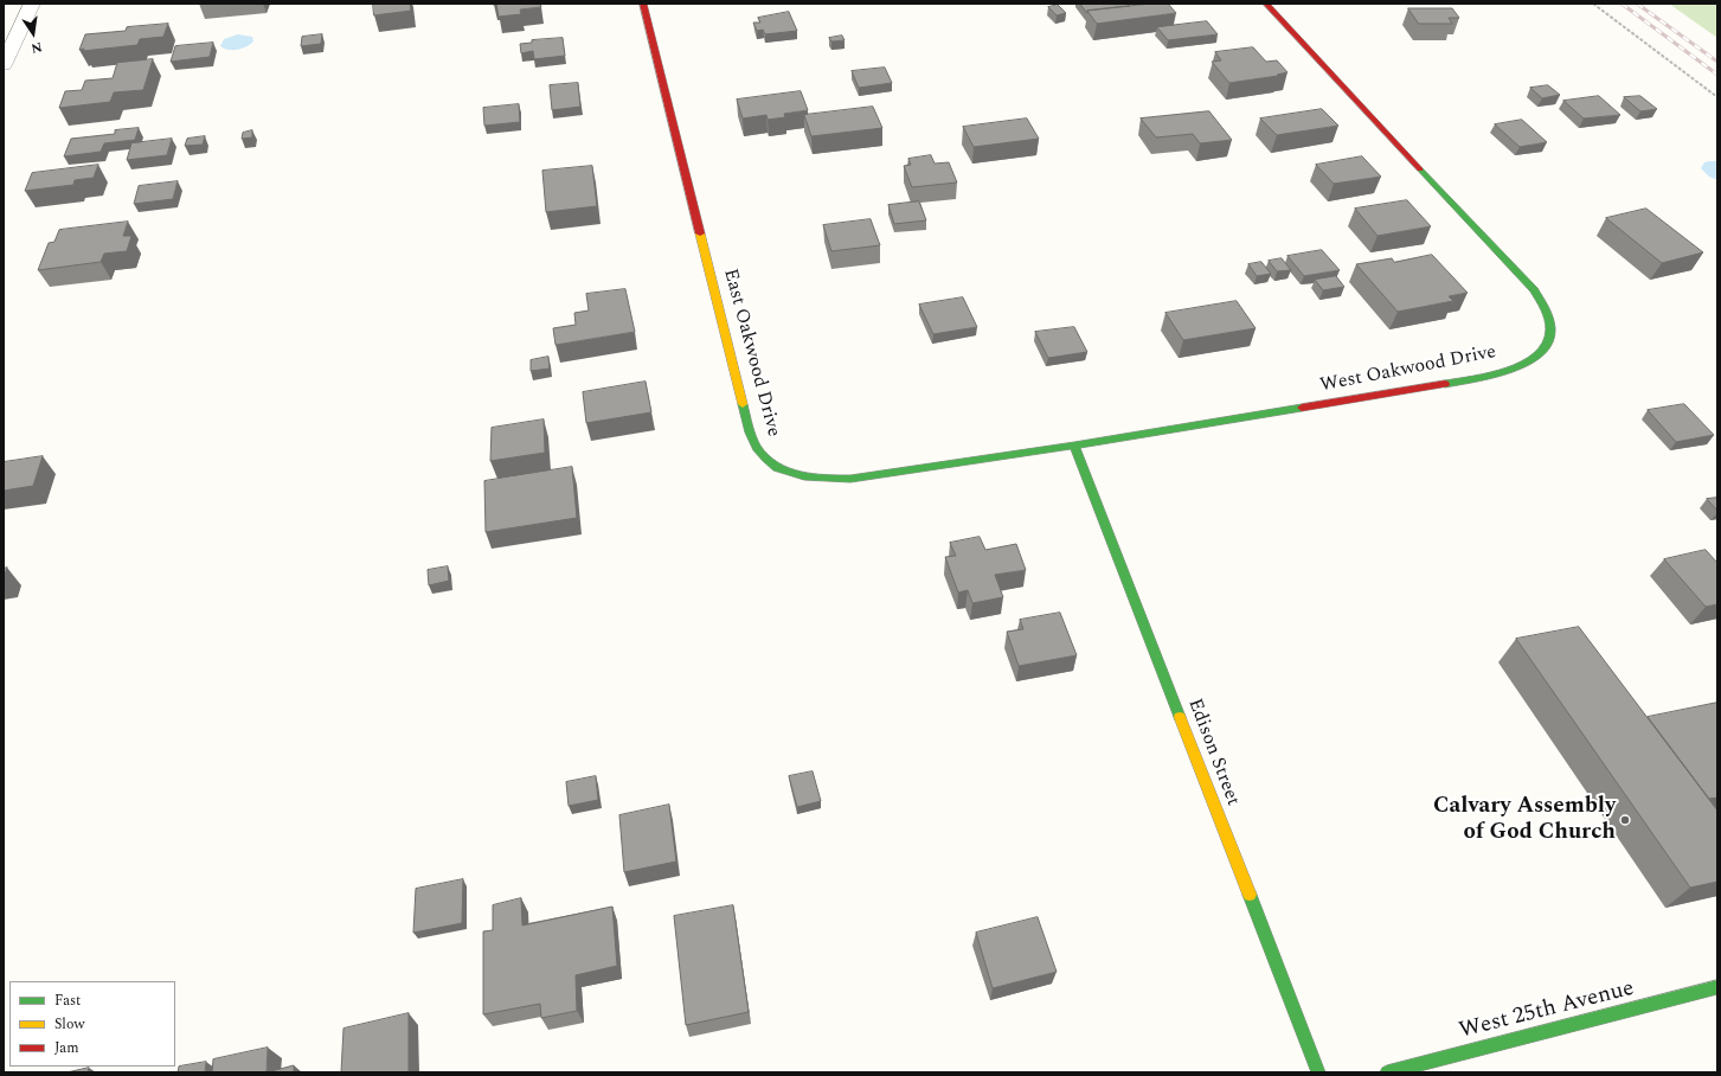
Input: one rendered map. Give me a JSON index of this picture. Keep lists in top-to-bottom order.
{
  "streets": {
    "street": [
      "East Oakwood Drive",
      "West Oakwood Drive",
      "Edison Street",
      "West 25th Avenue"
    ]
  },
  "crossings": [
    ["East Oakwood Drive", "West Oakwood Drive"],
    ["East Oakwood Drive", "Edison Street"],
    ["West Oakwood Drive", "Edison Street"]
  ],
  "places": ["Calvary Assembly of God Church"],
  "legend": ["Fast", "Slow", "Jam"],
  "north": "bottom"
}
